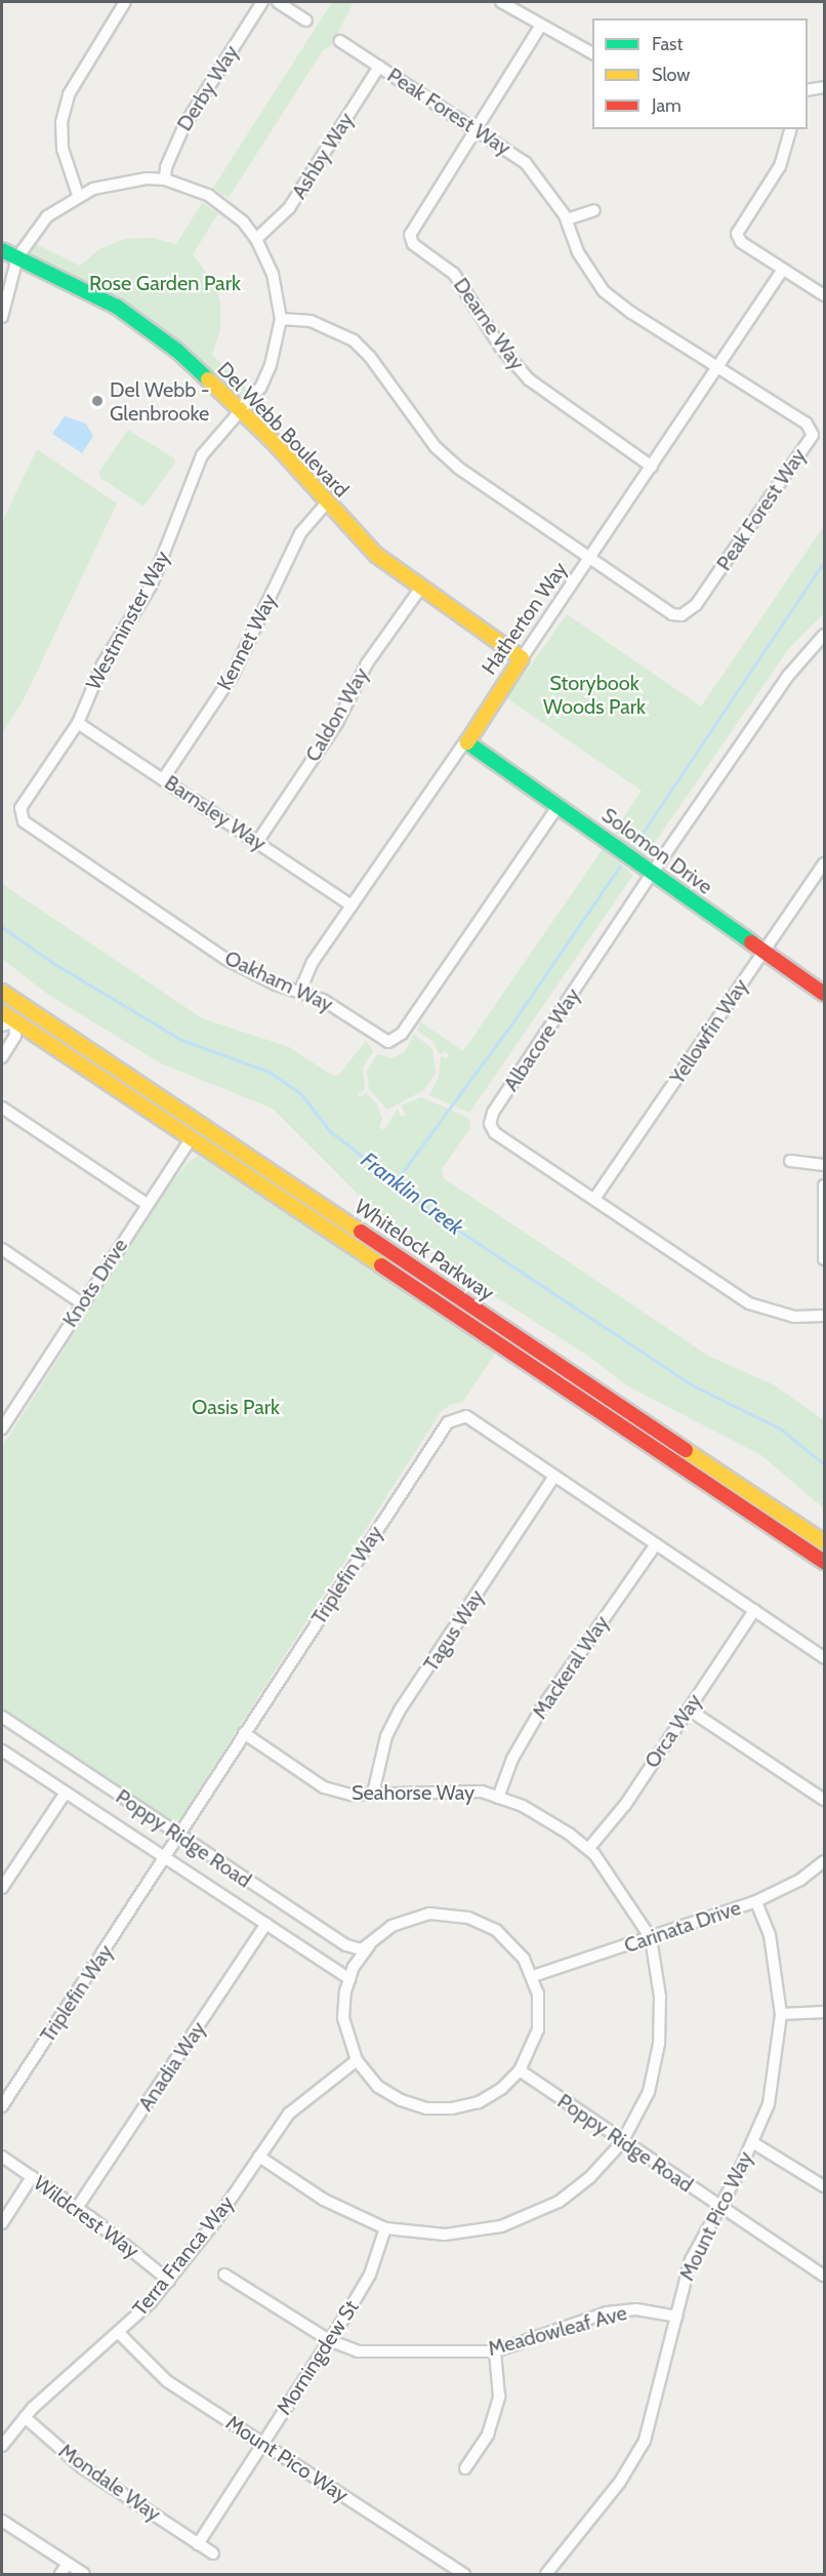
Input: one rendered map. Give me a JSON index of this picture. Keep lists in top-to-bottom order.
{
  "streets": {
    "main road": [
      "Del Webb Boulevard",
      "Hatherton Way",
      "Solomon Drive",
      "Whitelock Parkway"
    ],
    "street": [
      "Derby Way",
      "Peak Forest Way",
      "Ashby Way",
      "Dearne Way",
      "Westminster Way",
      "Kennet Way",
      "Caldon Way",
      "Barnsley Way",
      "Oakham Way",
      "Yellowfin Way",
      "Albacore Way",
      "Knots Drive",
      "Triplefin Way",
      "Tagus Way",
      "Mackeral Way",
      "Orca Way",
      "Seahorse Way",
      "Poppy Ridge Road",
      "Carinata Drive",
      "Anadia Way",
      "Mount Pico Way",
      "Wildcrest Way",
      "Terra Franca Way",
      "Meadowleaf Ave",
      "Morningdew St",
      "Mondale Way"
    ]
  },
  "crossings": [
    ["Derby Way", "Westminster Way"],
    ["Peak Forest Way", "Ashby Way"],
    ["Peak Forest Way", "Dearne Way"],
    ["Peak Forest Way", "Hatherton Way"],
    ["Peak Forest Way", "Westminster Way"],
    ["Ashby Way", "Westminster Way"],
    ["Dearne Way", "Hatherton Way"],
    ["Del Webb Boulevard", "Hatherton Way"],
    ["Del Webb Boulevard", "Westminster Way"],
    ["Del Webb Boulevard", "Kennet Way"],
    ["Del Webb Boulevard", "Caldon Way"],
    ["Hatherton Way", "Barnsley Way"],
    ["Hatherton Way", "Solomon Drive"],
    ["Hatherton Way", "Oakham Way"],
    ["Westminster Way", "Barnsley Way"],
    ["Westminster Way", "Oakham Way"],
    ["Kennet Way", "Barnsley Way"],
    ["Caldon Way", "Barnsley Way"],
    ["Solomon Drive", "Oakham Way"],
    ["Solomon Drive", "Yellowfin Way"],
    ["Solomon Drive", "Albacore Way"],
    ["Yellowfin Way", "Albacore Way"],
    ["Whitelock Parkway", "Knots Drive"],
    ["Triplefin Way", "Tagus Way"],
    ["Triplefin Way", "Mackeral Way"],
    ["Triplefin Way", "Orca Way"],
    ["Triplefin Way", "Seahorse Way"],
    ["Triplefin Way", "Poppy Ridge Road"],
    ["Tagus Way", "Seahorse Way"],
    ["Mackeral Way", "Seahorse Way"],
    ["Orca Way", "Seahorse Way"],
    ["Seahorse Way", "Poppy Ridge Road"],
    ["Seahorse Way", "Carinata Drive"],
    ["Seahorse Way", "Terra Franca Way"],
    ["Seahorse Way", "Morningdew St"],
    ["Poppy Ridge Road", "Carinata Drive"],
    ["Poppy Ridge Road", "Anadia Way"],
    ["Poppy Ridge Road", "Mount Pico Way"],
    ["Poppy Ridge Road", "Terra Franca Way"],
    ["Carinata Drive", "Mount Pico Way"],
    ["Carinata Drive", "Terra Franca Way"],
    ["Anadia Way", "Wildcrest Way"],
    ["Mount Pico Way", "Terra Franca Way"],
    ["Mount Pico Way", "Meadowleaf Ave"],
    ["Mount Pico Way", "Morningdew St"],
    ["Wildcrest Way", "Terra Franca Way"],
    ["Terra Franca Way", "Mondale Way"],
    ["Meadowleaf Ave", "Morningdew St"],
    ["Morningdew St", "Mondale Way"]
  ],
  "water": ["Franklin Creek"],
  "parks": ["Rose Garden Park", "Storybook Woods Park", "Oasis Park"],
  "places": ["Del Webb - Glenbrooke"],
  "legend": ["Fast", "Slow", "Jam"]
}
